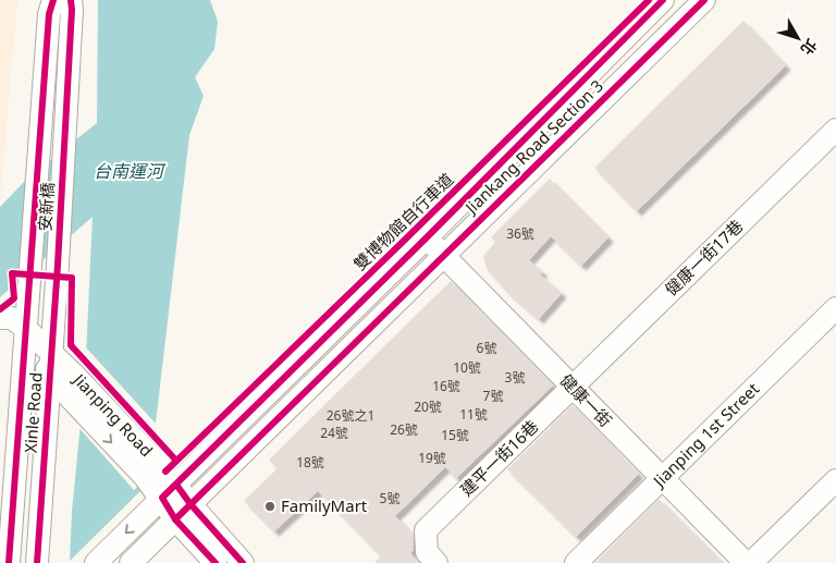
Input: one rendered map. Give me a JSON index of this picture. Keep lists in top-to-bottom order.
{
  "streets": {
    "street": [
      "Jiankang Road Section 3",
      "安新橋",
      "健康一街17巷",
      "健康一街",
      "Xinle Road",
      "Jianping Road",
      "Jianping 1st Street",
      "建平一街16巷"
    ],
    "cycle path": ["雙博物館自行車道"]
  },
  "crossings": [
    ["Jiankang Road Section 3", "健康一街"],
    ["Jiankang Road Section 3", "Jianping Road"],
    ["安新橋", "Xinle Road"],
    ["健康一街17巷", "健康一街"],
    ["健康一街17巷", "建平一街16巷"],
    ["健康一街", "Jianping 1st Street"],
    ["健康一街", "建平一街16巷"],
    ["Xinle Road", "Jianping Road"]
  ],
  "water": ["台南運河"],
  "places": ["FamilyMart"],
  "house_numbers": [
    "36號",
    "6號",
    "10號",
    "3號",
    "16號",
    "7號",
    "20號",
    "11號",
    "26號之1",
    "26號",
    "24號",
    "15號",
    "19號",
    "18號",
    "5號"
  ],
  "north": "bottom right"
}
